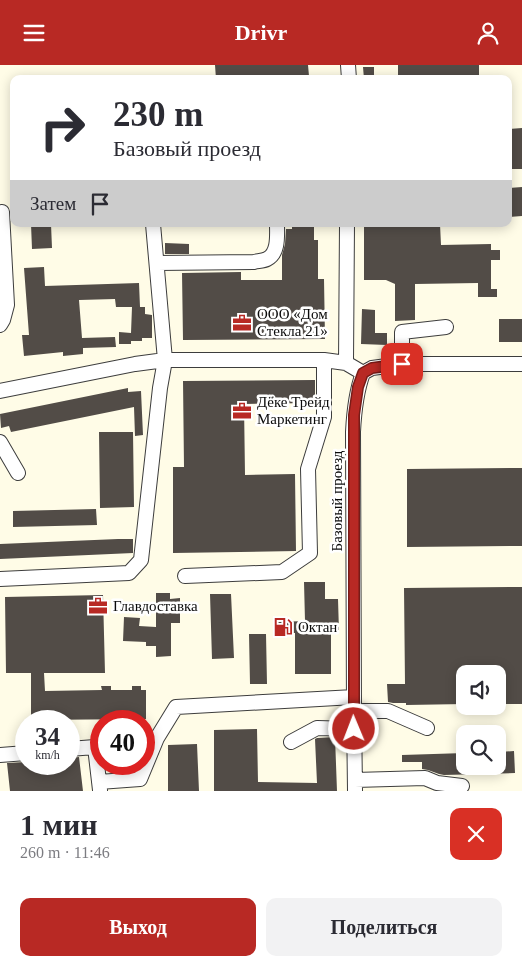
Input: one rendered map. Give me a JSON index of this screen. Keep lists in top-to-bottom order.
{
  "streets": {
    "street": ["Базовый проезд"]
  },
  "places": {
    "office": ["ООО «Дом Стекла 21»", "Дёке Трейд Маркетинг", "Главдоставка"],
    "fuel station": ["Октан"]
  },
  "page": {
    "header": "Drivr",
    "turn": ["230 m", "Базовый проезд"],
    "then": "Затем",
    "speed": "34 km/h",
    "limit": "40",
    "heading": ["1 мин", "260 m · 11:46"],
    "buttons": ["Выход", "Поделиться"]
  }
}
